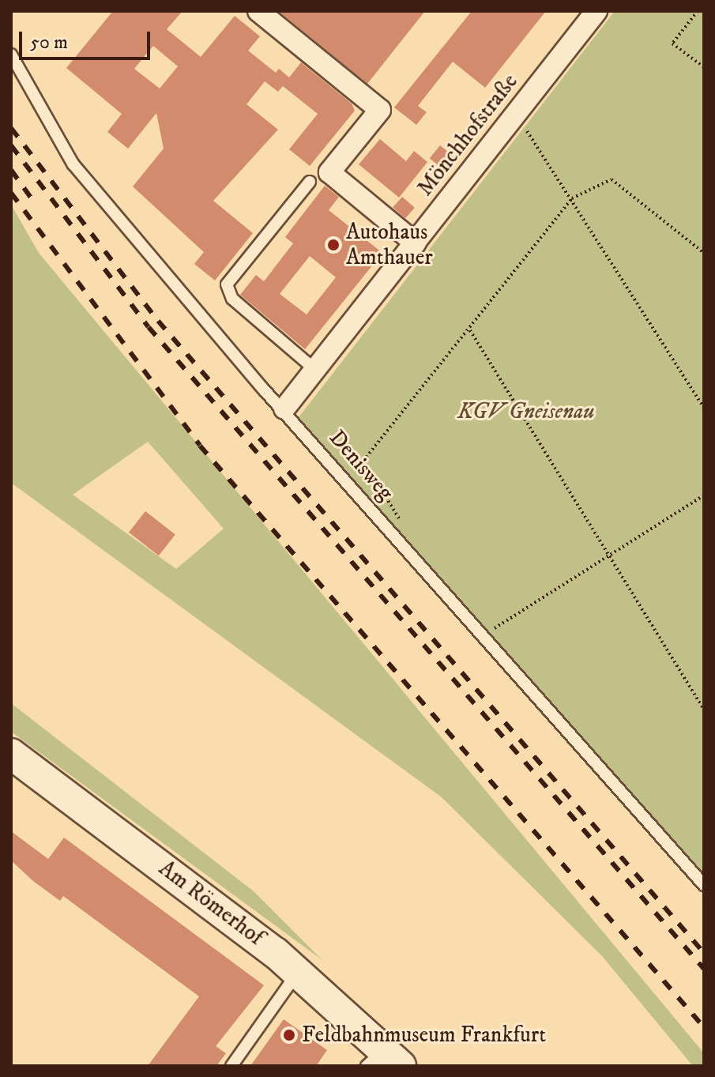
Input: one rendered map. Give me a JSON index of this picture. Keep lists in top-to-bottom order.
{
  "streets": {
    "main road": ["Am Römerhof"],
    "street": ["Mönchhofstraße"],
    "lane": ["Denisweg"]
  },
  "crossings": [
    ["Mönchhofstraße", "Denisweg"]
  ],
  "parks": ["KGV Gneisenau"],
  "places": ["Autohaus Amthauer", "Feldbahnmuseum Frankfurt"],
  "scale_bar": "50 m"
}
